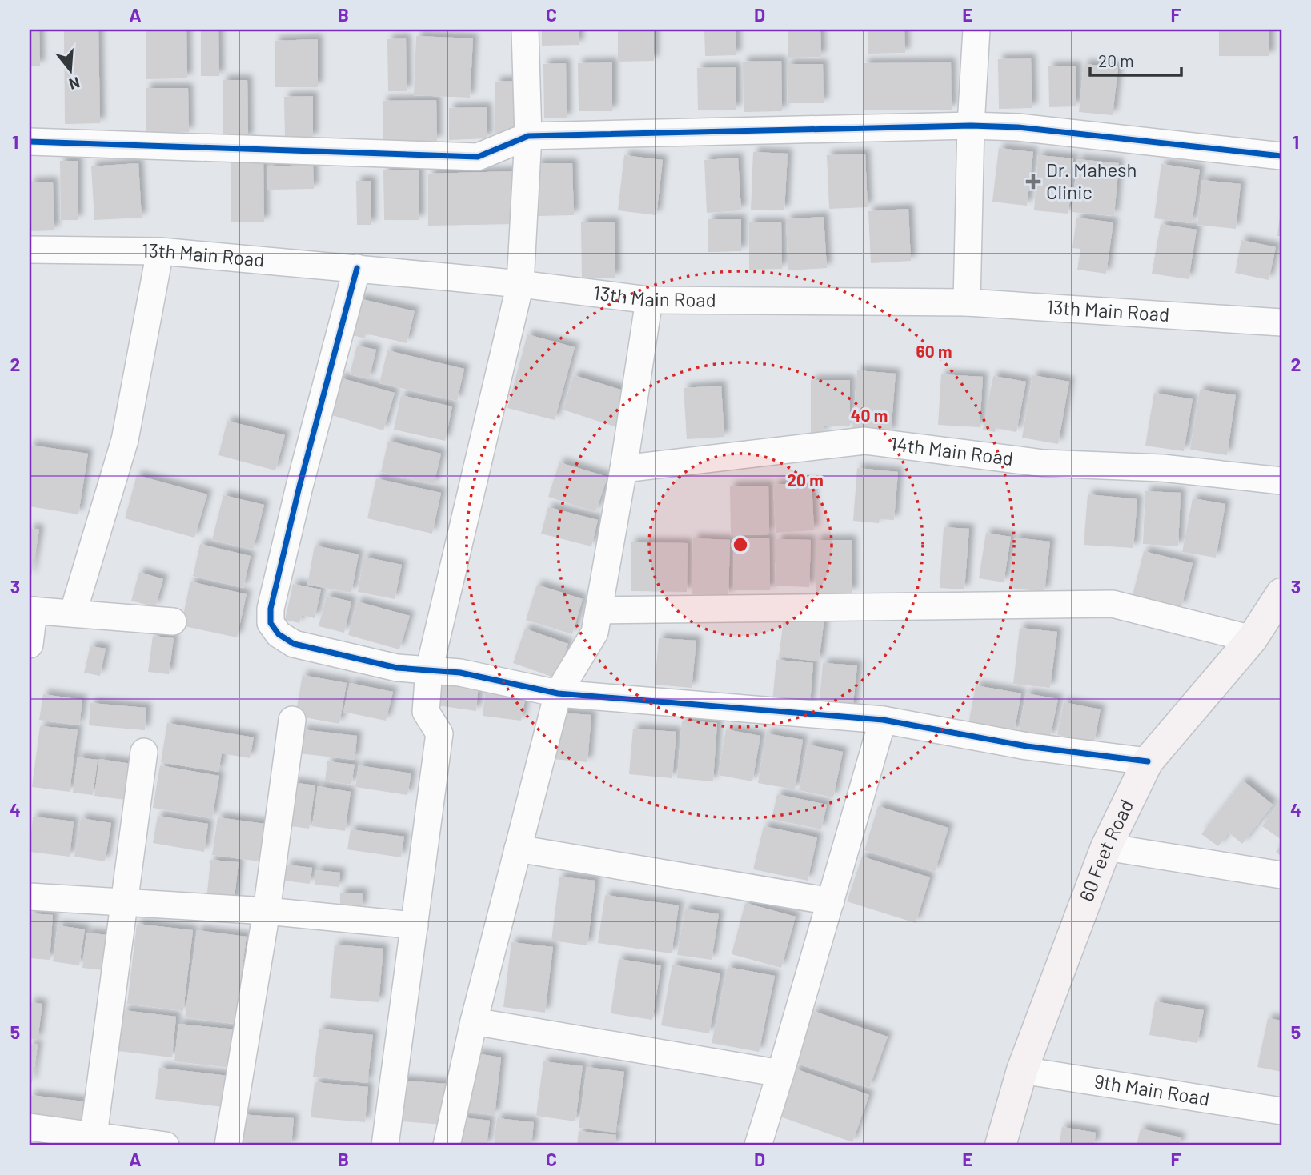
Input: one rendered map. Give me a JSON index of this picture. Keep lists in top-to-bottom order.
{
  "streets": {
    "street": [
      "13th Main Road",
      "14th Main Road",
      "60 Feet Road",
      "9th Main Road"
    ]
  },
  "crossings": [
    ["60 Feet Road", "9th Main Road"]
  ],
  "places": {
    "health": ["Dr. Mahesh Clinic"]
  },
  "scale_bar": "20 m",
  "north": "bottom",
  "grid": {
    "columns": [
      "A",
      "B",
      "C",
      "D",
      "E",
      "F"
    ],
    "rows": [
      "1",
      "2",
      "3",
      "4",
      "5"
    ]
  },
  "rings": ["60 m", "40 m", "20 m"]
}
